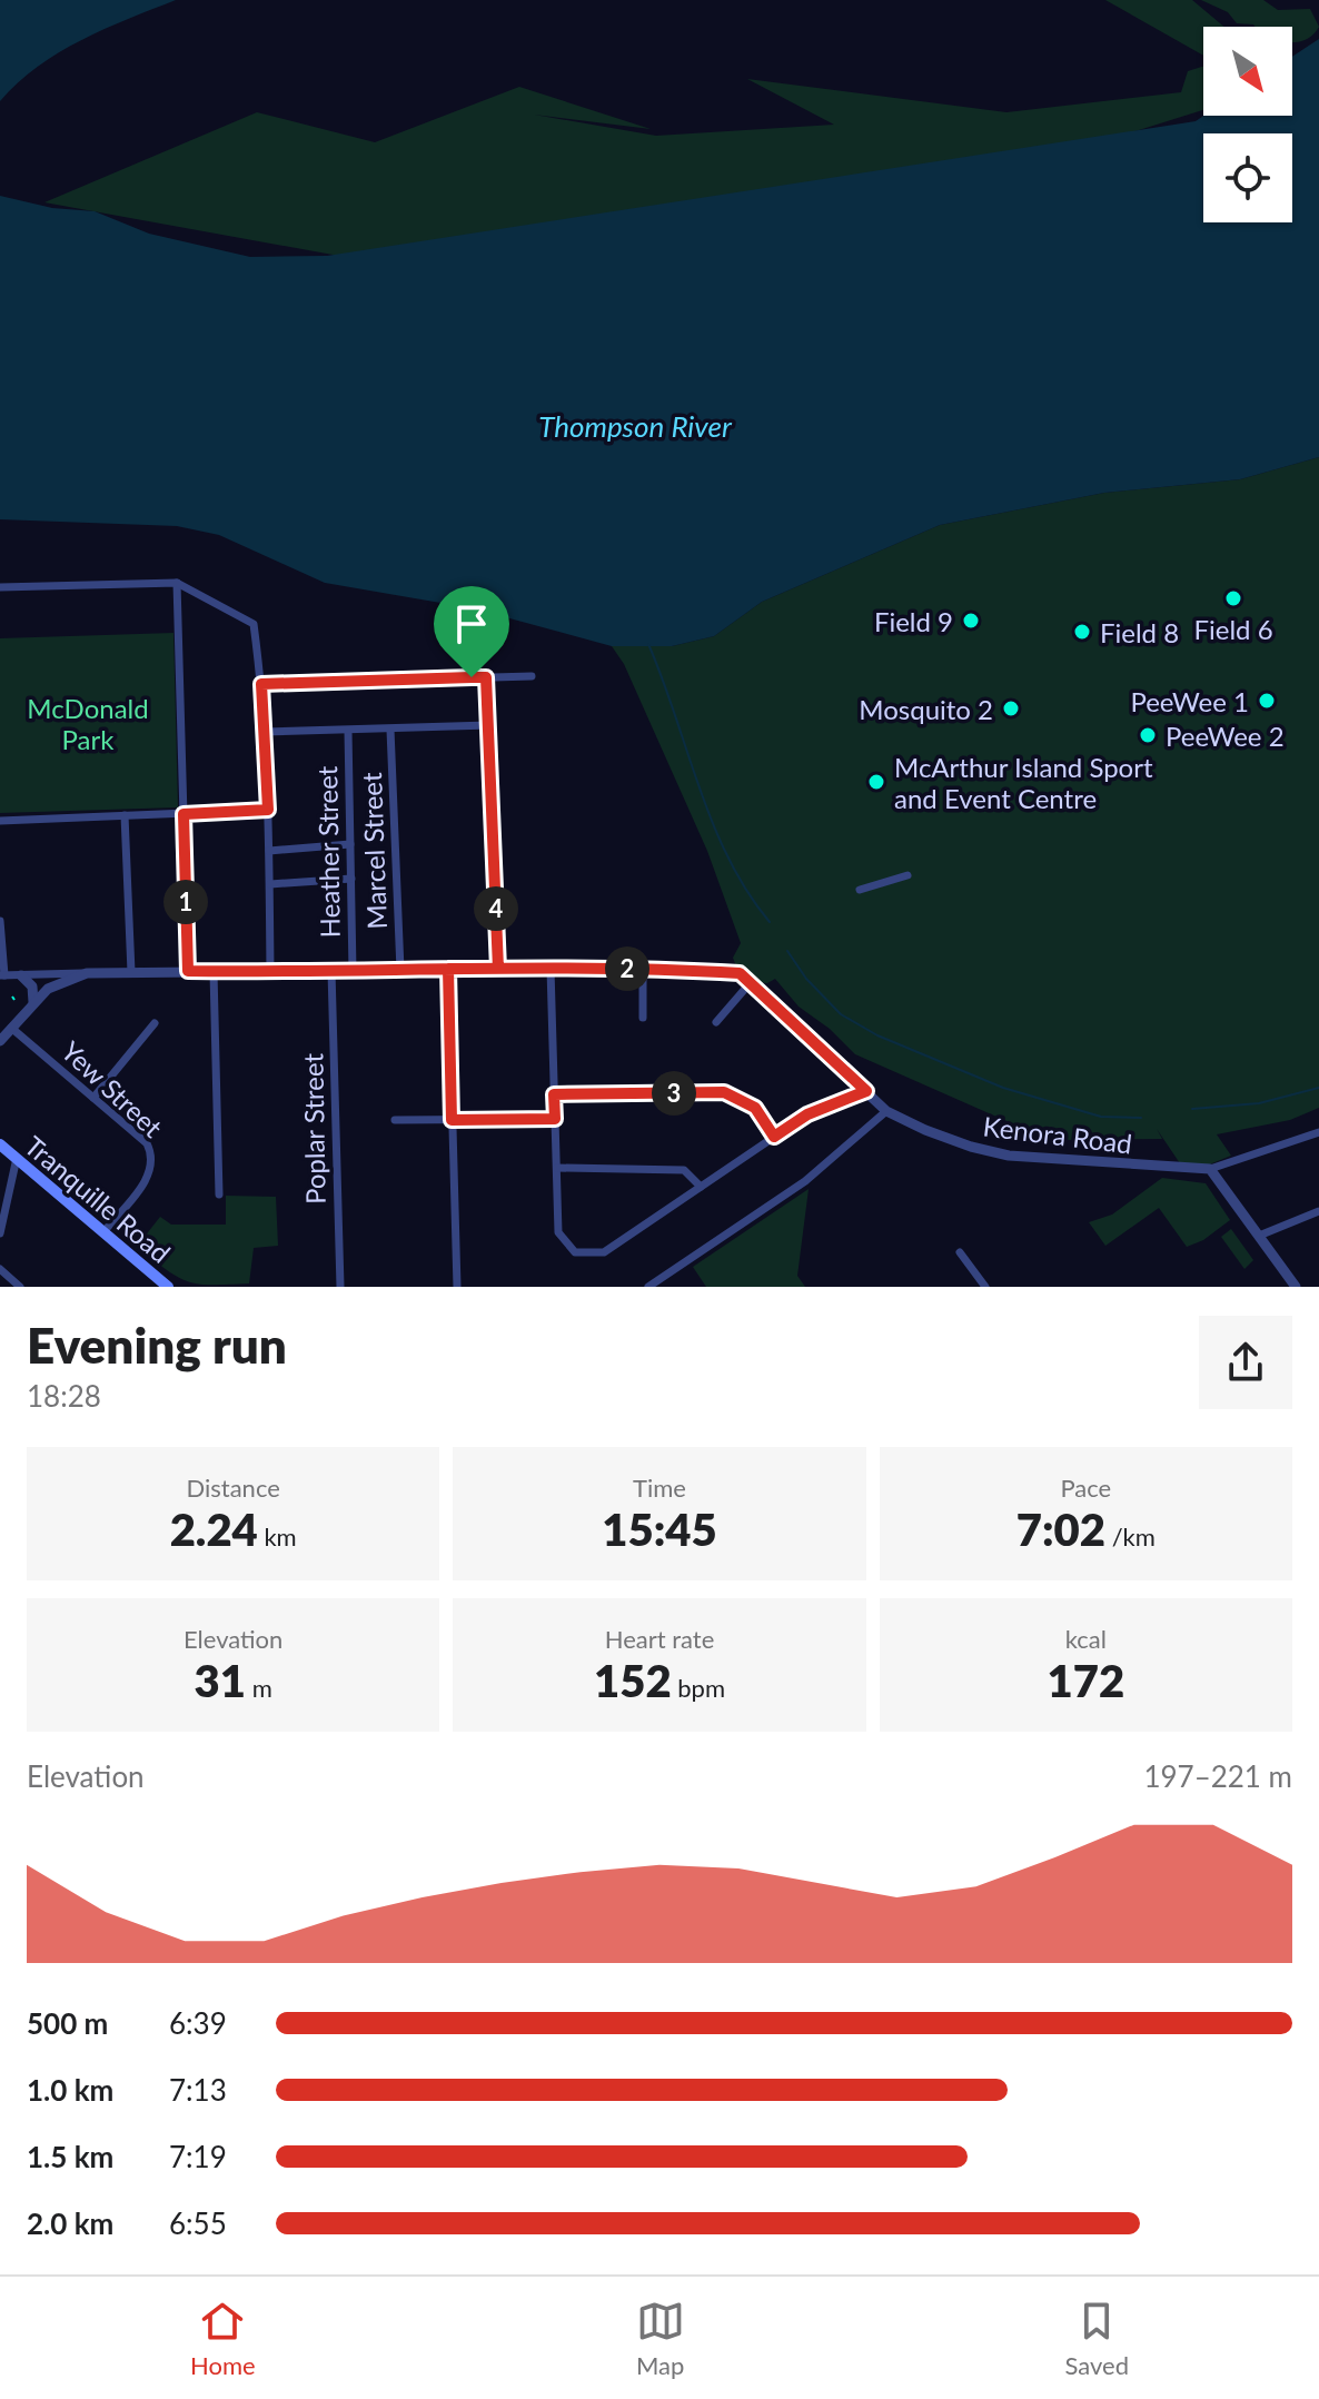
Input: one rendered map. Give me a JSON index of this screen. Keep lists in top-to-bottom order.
{
  "streets": {
    "main road": ["Tranquille Road"],
    "street": [
      "Marcel Street",
      "Heather Street",
      "Yew Street",
      "Poplar Street",
      "Kenora Road"
    ]
  },
  "crossings": [
    ["Yew Street", "Tranquille Road"]
  ],
  "water": ["Thompson River"],
  "parks": ["McDonald Park"],
  "places": [
    "Field 6",
    "Field 9",
    "Field 8",
    "PeeWee 1",
    "Mosquito 2",
    "PeeWee 2",
    "McArthur Island Sport and Event Centre"
  ],
  "north": "bottom right",
  "page": {
    "pins": [
      "1",
      "4",
      "2",
      "3"
    ],
    "heading": ["Evening run", "18:28"],
    "stats": [
      ["Distance", "2.24 km"],
      ["Time", "15:45"],
      ["Pace", "7:02 /km"],
      ["Elevation", "31 m"],
      ["Heart rate", "152 bpm"],
      ["kcal", "172"]
    ],
    "chart": ["Elevation", "197–221 m"],
    "list": [
      {
        "name": "500 m",
        "note": "6:39"
      },
      {
        "name": "1.0 km",
        "note": "7:13"
      },
      {
        "name": "1.5 km",
        "note": "7:19"
      },
      {
        "name": "2.0 km",
        "note": "6:55"
      }
    ],
    "tabs": ["Home", "Map", "Saved"]
  }
}
